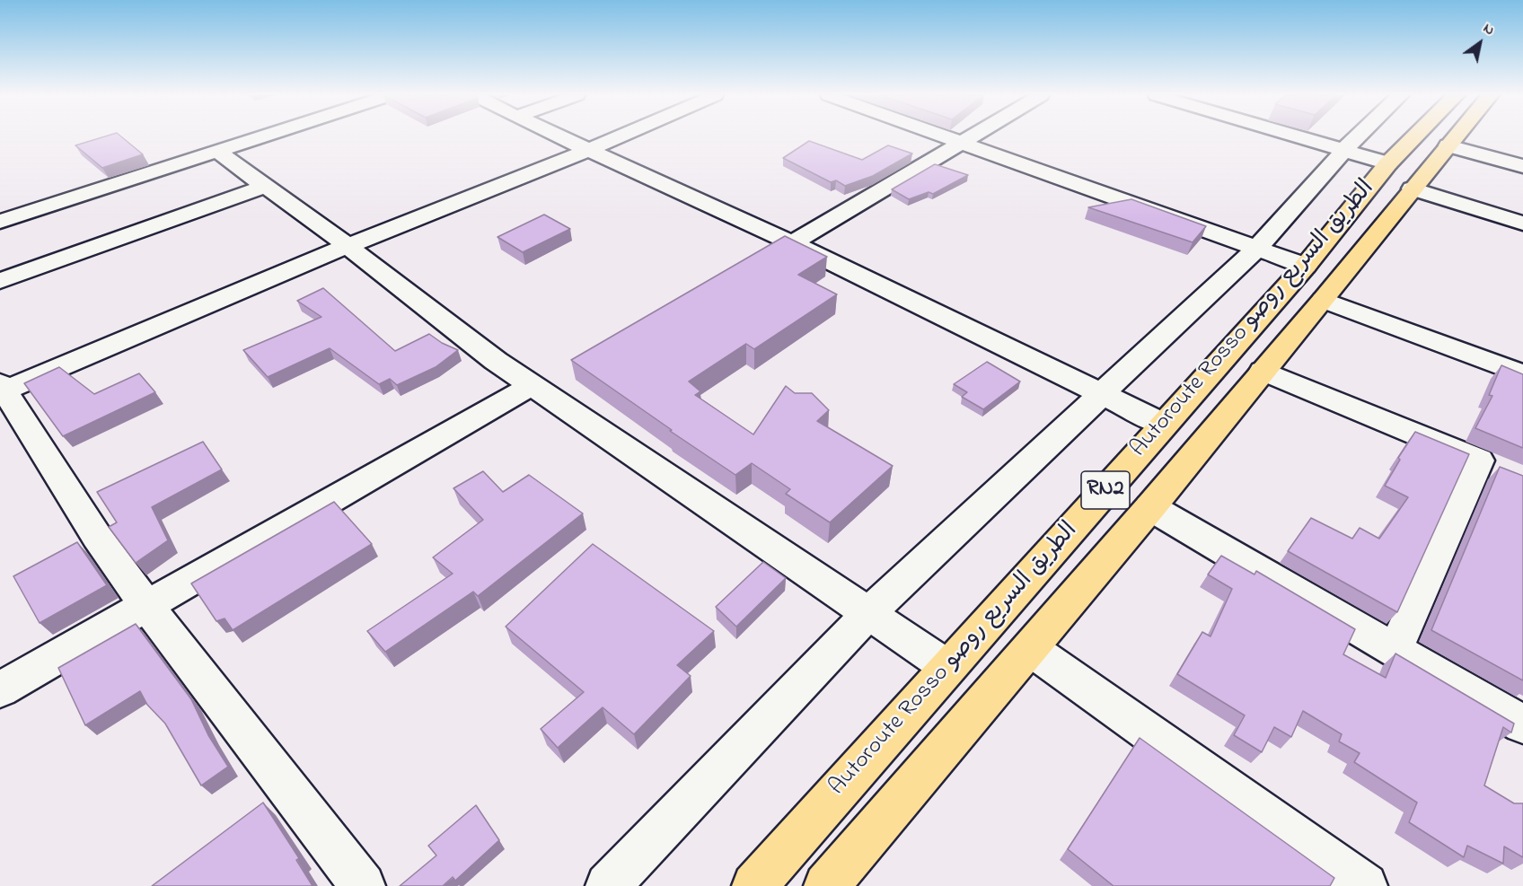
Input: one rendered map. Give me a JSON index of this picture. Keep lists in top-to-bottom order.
{
  "streets": {
    "highway": ["Autoroute Rosso الطريق السريع روصو", "RN2"]
  },
  "north": "top right"
}
